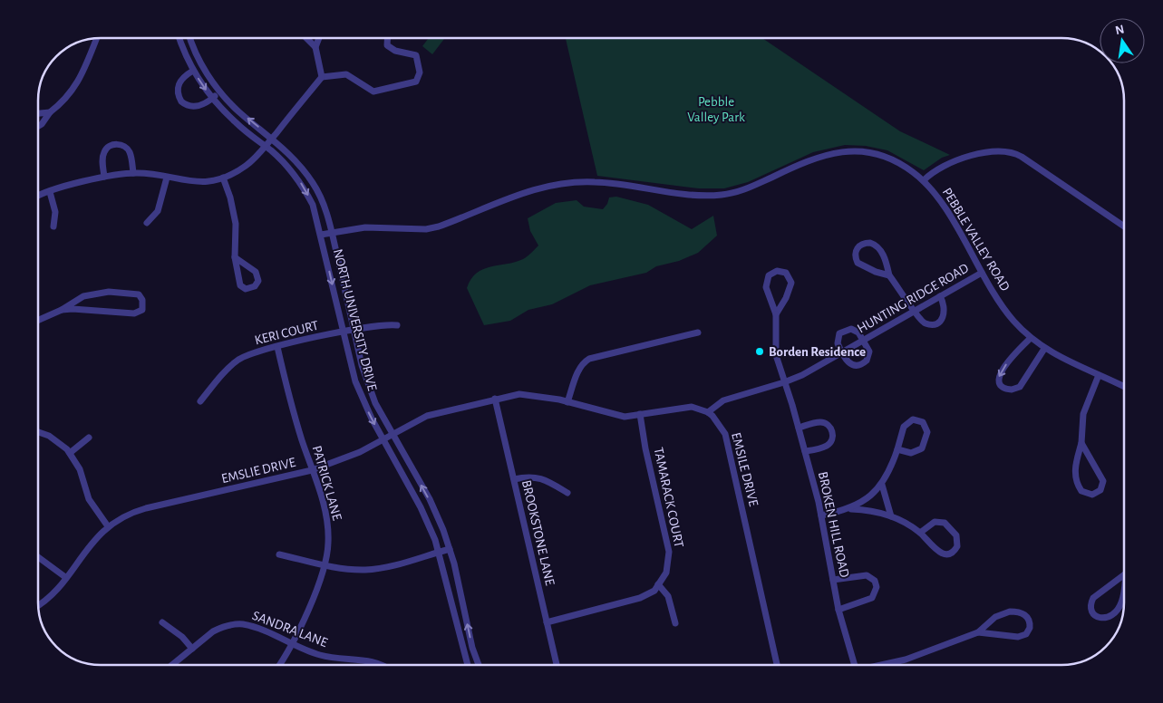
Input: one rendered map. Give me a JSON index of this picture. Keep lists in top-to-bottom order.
{
  "streets": {
    "street": [
      "PEBBLE VALLEY ROAD",
      "HUNTING RIDGE ROAD",
      "NORTH UNIVERSITY DRIVE",
      "KERI COURT",
      "EMSILE DRIVE",
      "EMSLIE DRIVE",
      "PATRICK LANE",
      "TAMARACK COURT",
      "BROKEN HILL ROAD",
      "BROOKSTONE LANE",
      "SANDRA LANE"
    ]
  },
  "crossings": [
    ["PEBBLE VALLEY ROAD", "HUNTING RIDGE ROAD"],
    ["PEBBLE VALLEY ROAD", "NORTH UNIVERSITY DRIVE"],
    ["HUNTING RIDGE ROAD", "EMSILE DRIVE"],
    ["HUNTING RIDGE ROAD", "BROKEN HILL ROAD"],
    ["NORTH UNIVERSITY DRIVE", "KERI COURT"],
    ["NORTH UNIVERSITY DRIVE", "EMSLIE DRIVE"],
    ["KERI COURT", "PATRICK LANE"],
    ["EMSLIE DRIVE", "PATRICK LANE"],
    ["EMSLIE DRIVE", "BROOKSTONE LANE"],
    ["PATRICK LANE", "SANDRA LANE"],
    ["TAMARACK COURT", "BROOKSTONE LANE"]
  ],
  "parks": ["Pebble Valley Park"],
  "places": ["Borden Residence"],
  "north": "top"
}
